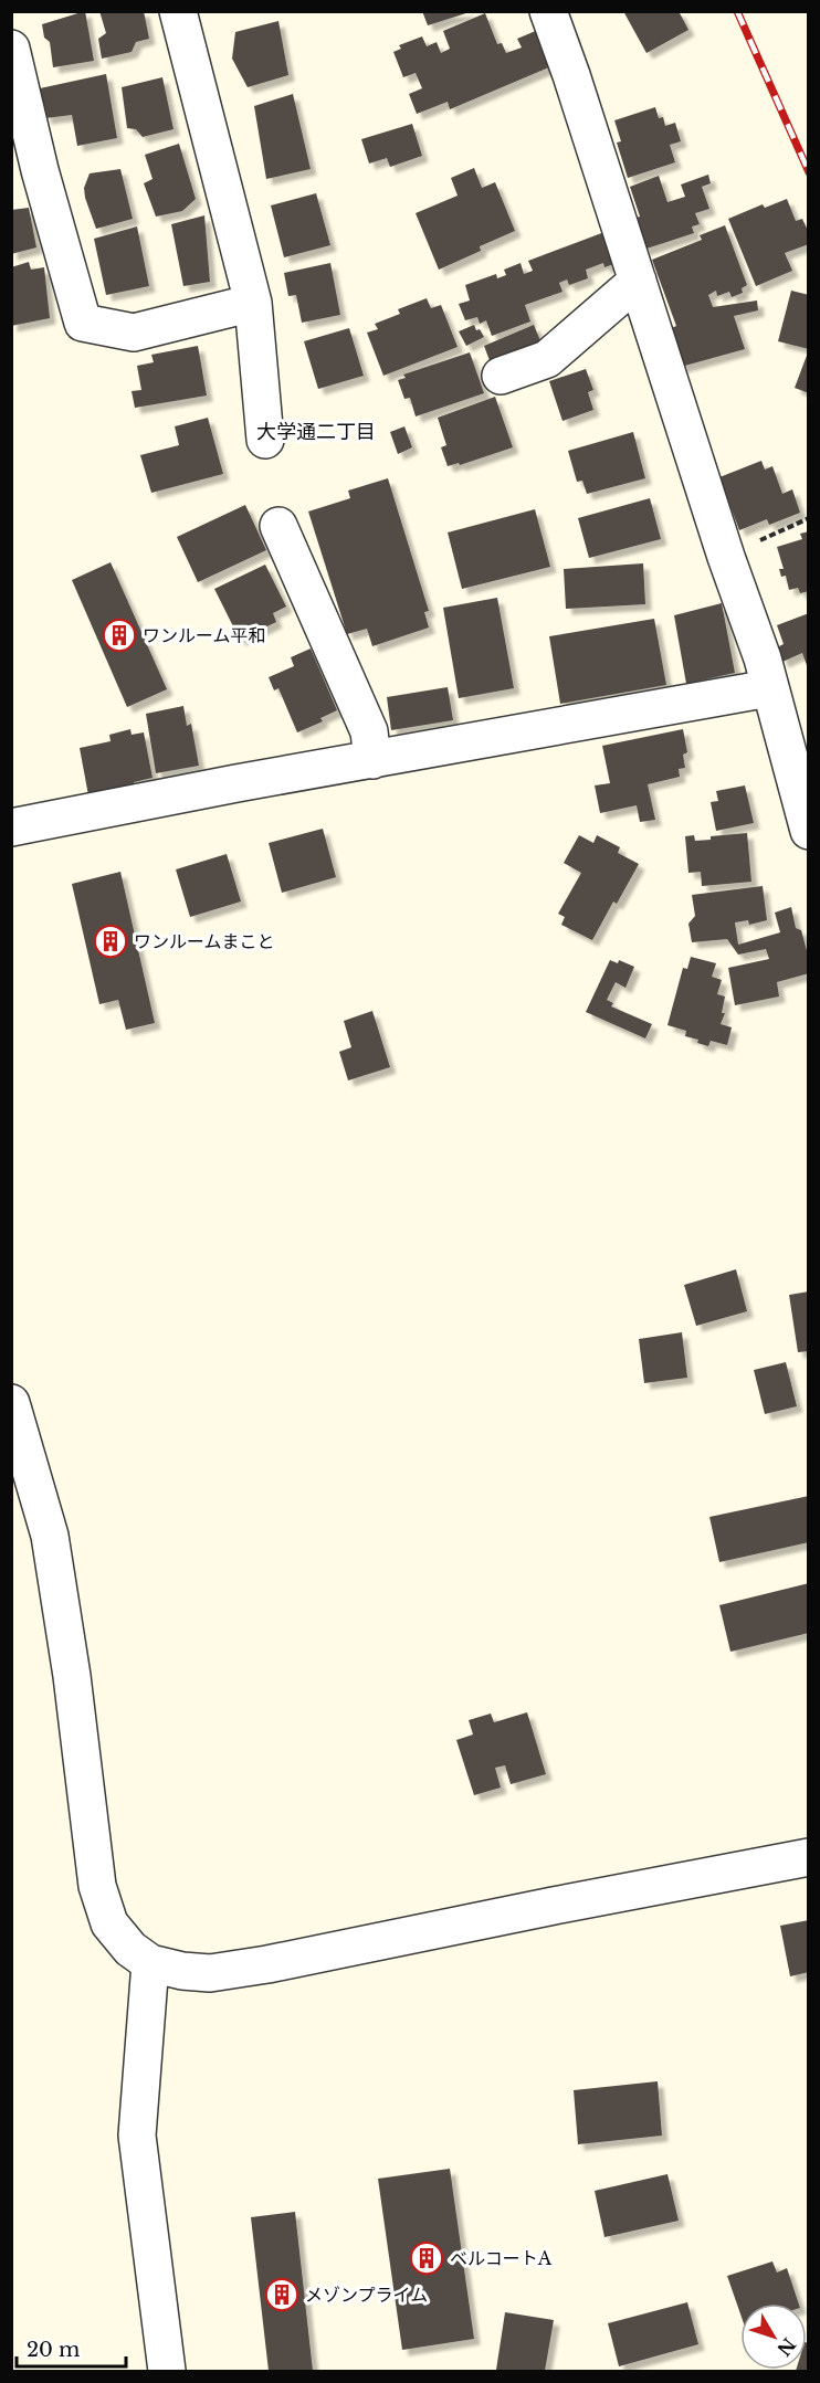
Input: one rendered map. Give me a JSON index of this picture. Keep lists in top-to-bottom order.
{
  "districts": ["大学通二丁目"],
  "places": {
    "building": [
      "ワンルーム平和",
      "ワンルームまこと",
      "ベルコートA",
      "メゾンプライム"
    ]
  },
  "scale_bar": "20 m",
  "north": "bottom right"
}
